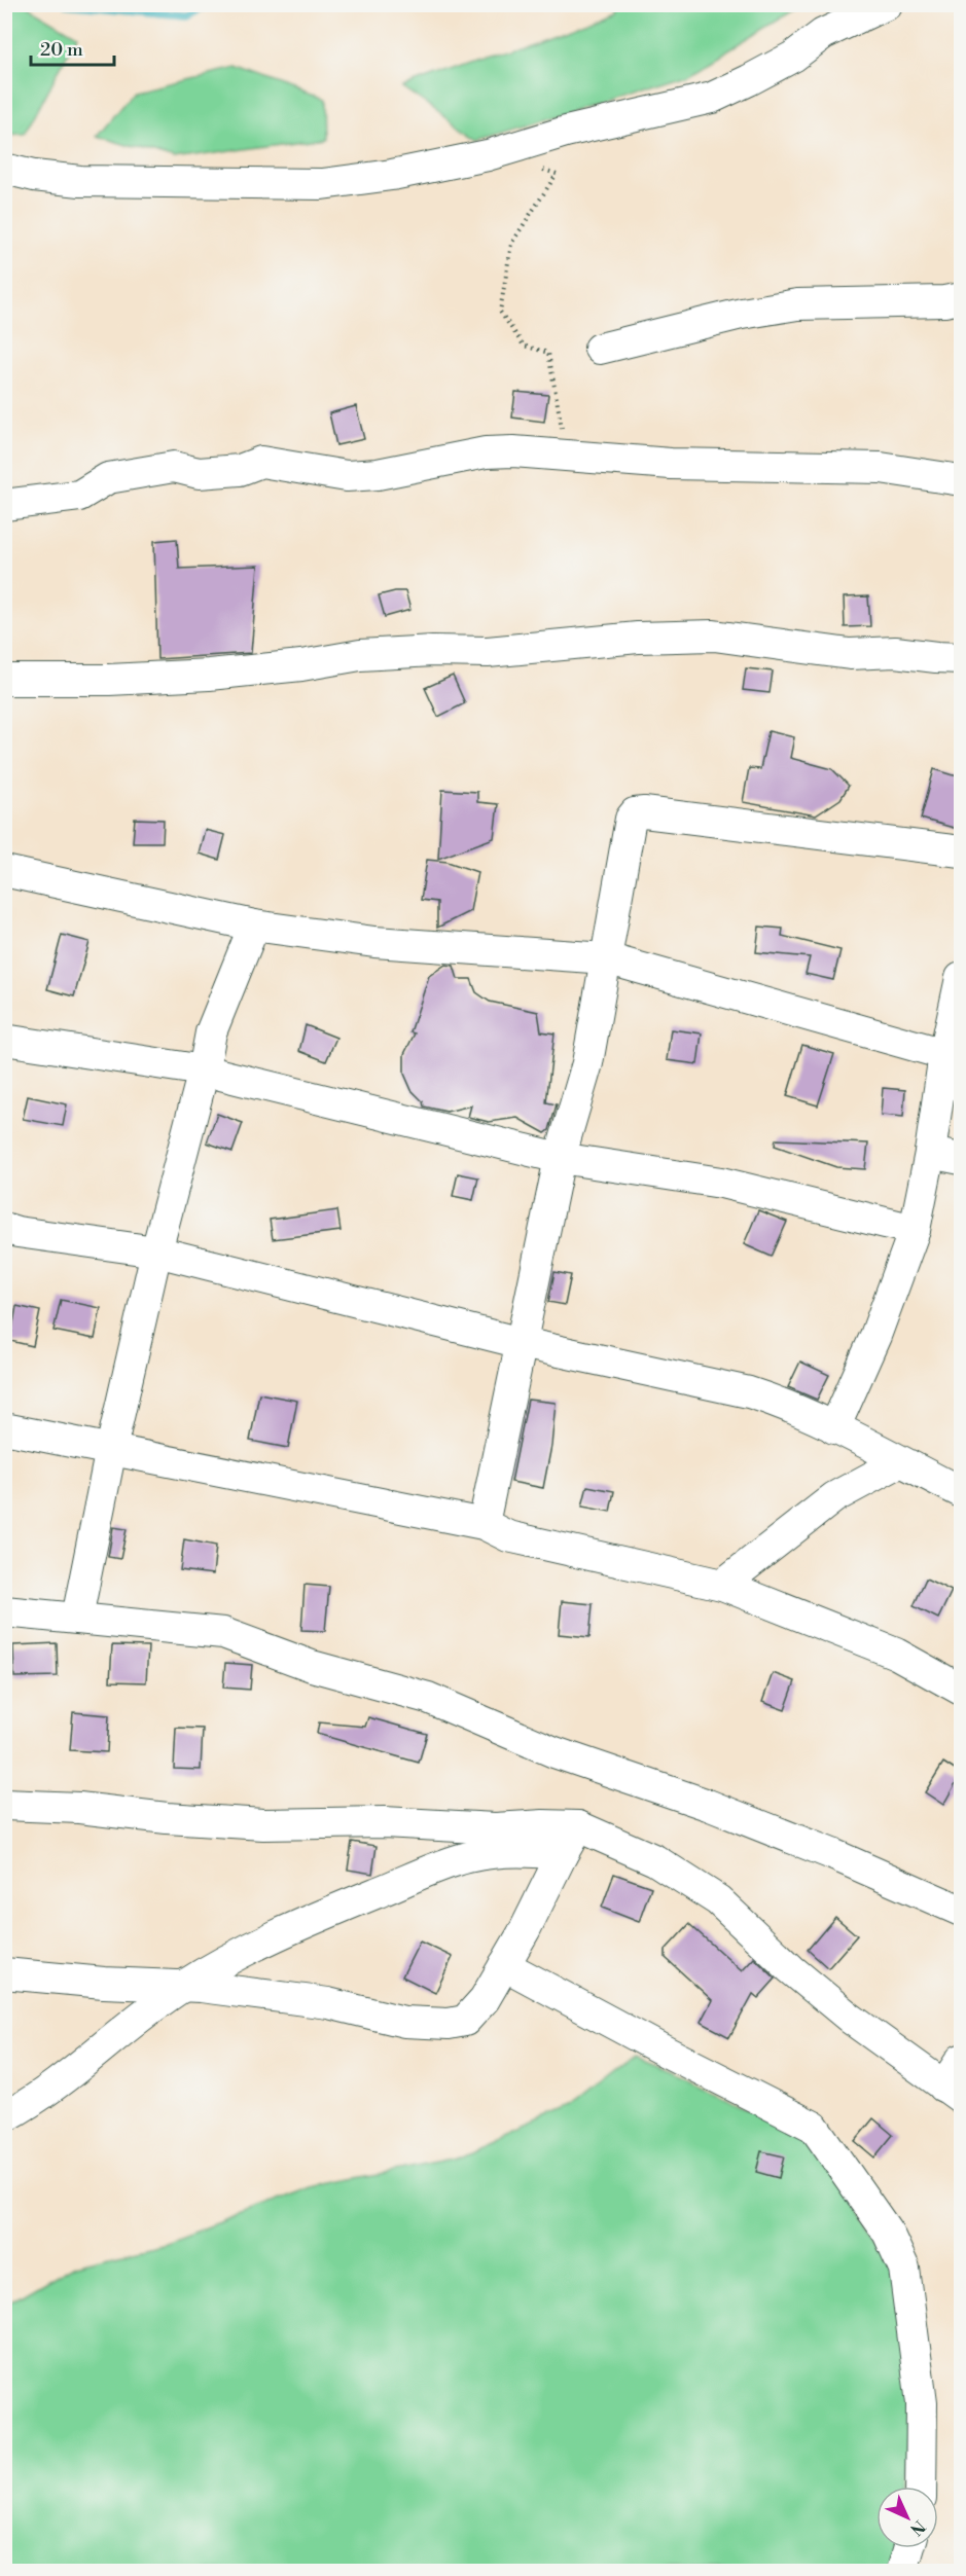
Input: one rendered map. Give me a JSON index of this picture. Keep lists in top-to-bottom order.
{
  "scale_bar": "20 m",
  "north": "bottom right"
}
